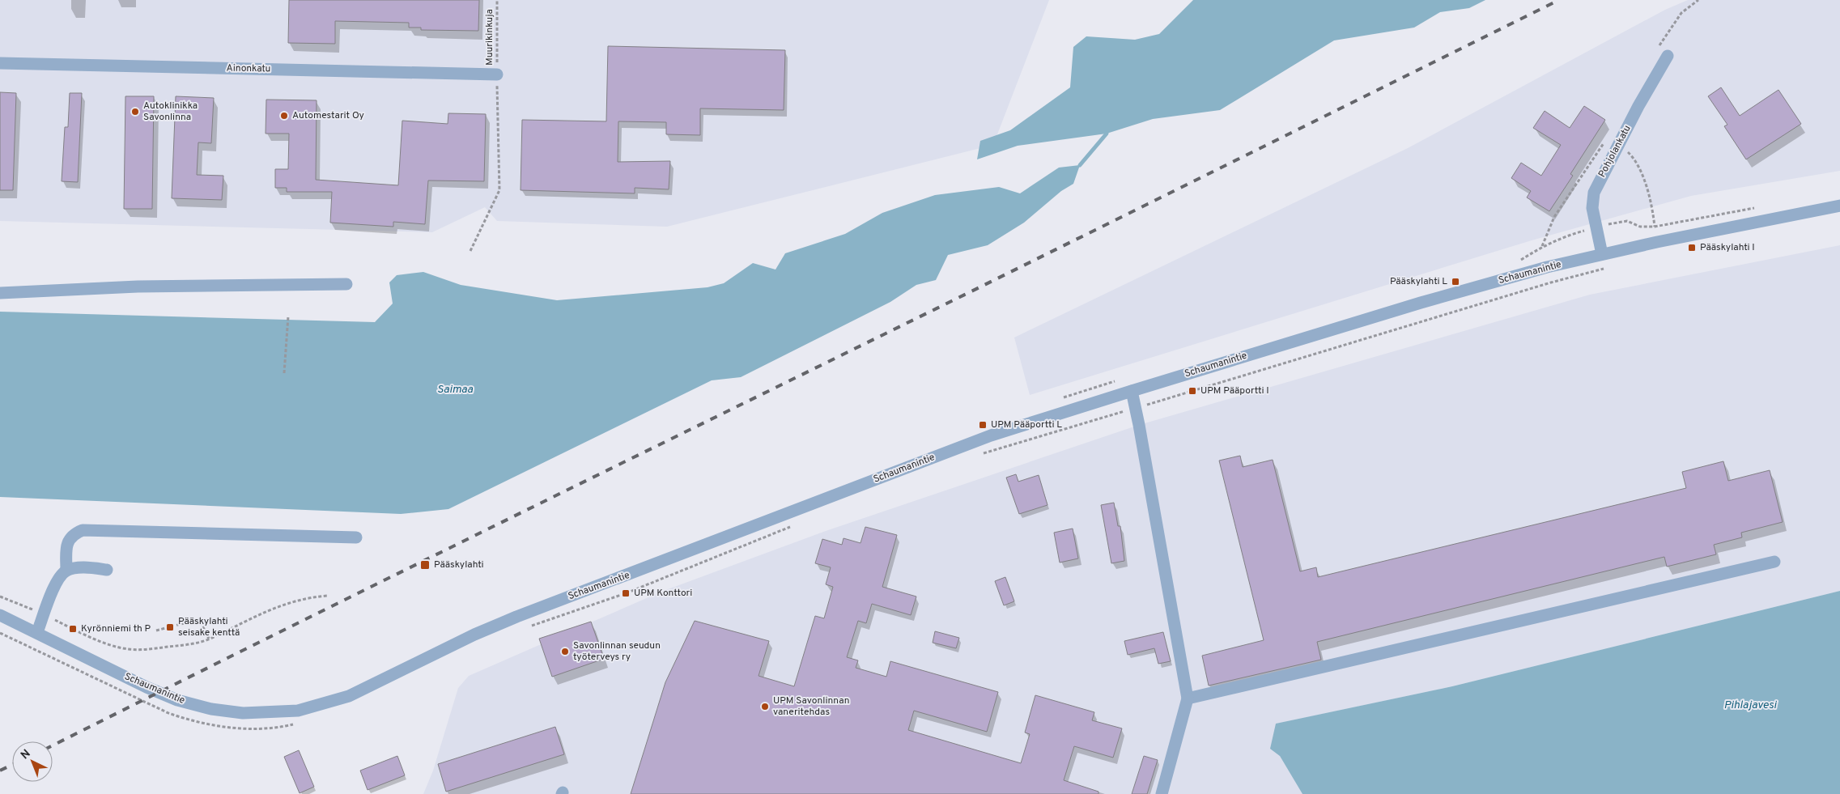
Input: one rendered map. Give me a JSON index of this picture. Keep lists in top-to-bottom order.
{
  "streets": {
    "street": ["Ainonkatu", "Pohjolankatu", "Schaumanintie"],
    "path": ["Muurikinkuja"]
  },
  "crossings": [
    ["Muurikinkuja", "Ainonkatu"],
    ["Pohjolankatu", "Schaumanintie"]
  ],
  "water": ["Saimaa", "Pihlajavesi"],
  "places": {
    "other": [
      "Autoklinikka Savonlinna",
      "Automestarit Oy",
      "Savonlinnan seudun työterveys ry",
      "UPM Savonlinnan vaneritehdas"
    ],
    "transit": [
      "Pääskylahti I",
      "Pääskylahti L",
      "UPM Pääportti I",
      "UPM Pääportti L",
      "Pääskylahti",
      "UPM Konttori",
      "Pääskylahti seisake kenttä",
      "Kyrönniemi th P"
    ]
  },
  "north": "top left"
}
